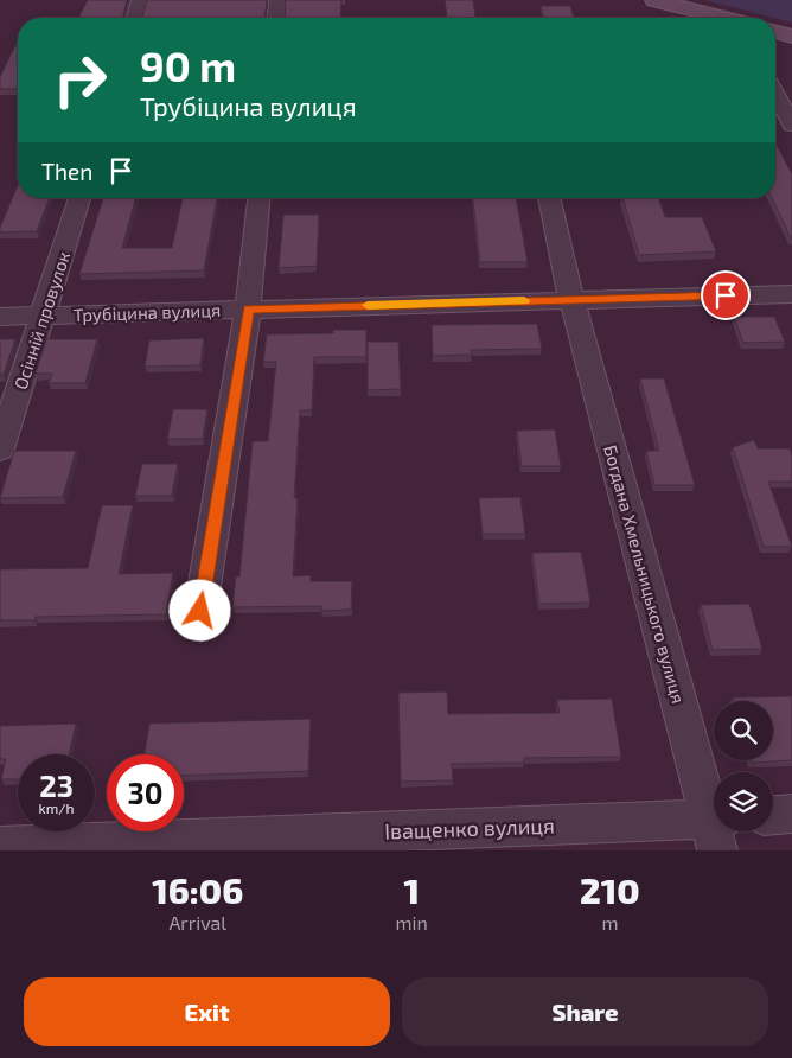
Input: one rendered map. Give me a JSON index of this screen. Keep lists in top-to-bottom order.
{
  "streets": {
    "street": [
      "Трубіцина вулиця",
      "Осінній провулок",
      "Богдана Хмельницького вулиця",
      "Іващенко вулиця"
    ]
  },
  "crossings": [
    ["Трубіцина вулиця", "Осінній провулок"],
    ["Трубіцина вулиця", "Богдана Хмельницького вулиця"]
  ],
  "page": {
    "turn": ["90 m", "Трубіцина вулиця"],
    "then": "Then",
    "speed": "23 km/h",
    "limit": "30",
    "eta": [
      "16:06",
      "Arrival",
      "1",
      "min",
      "210",
      "m"
    ],
    "buttons": ["Exit", "Share"]
  }
}
